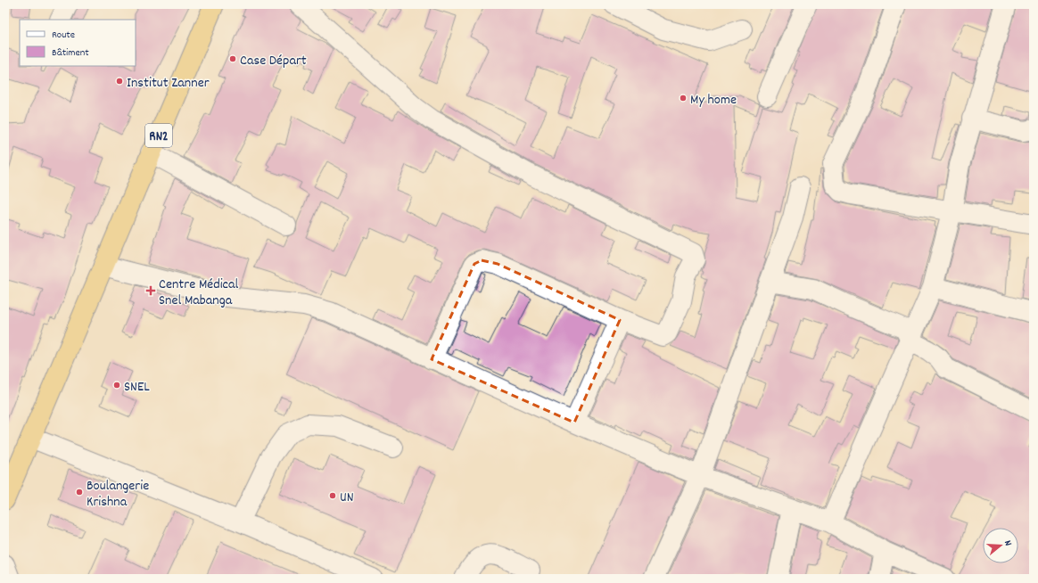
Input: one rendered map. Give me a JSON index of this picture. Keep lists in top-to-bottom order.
{
  "streets": {
    "highway": ["RN2"]
  },
  "places": {
    "other": [
      "Case Départ",
      "Institut Zanner",
      "My home",
      "SNEL",
      "Boulangerie Krishna",
      "UN"
    ],
    "health": ["Centre Médical Snel Mabanga"]
  },
  "legend": ["Route", "Bâtiment"],
  "north": "right"
}
